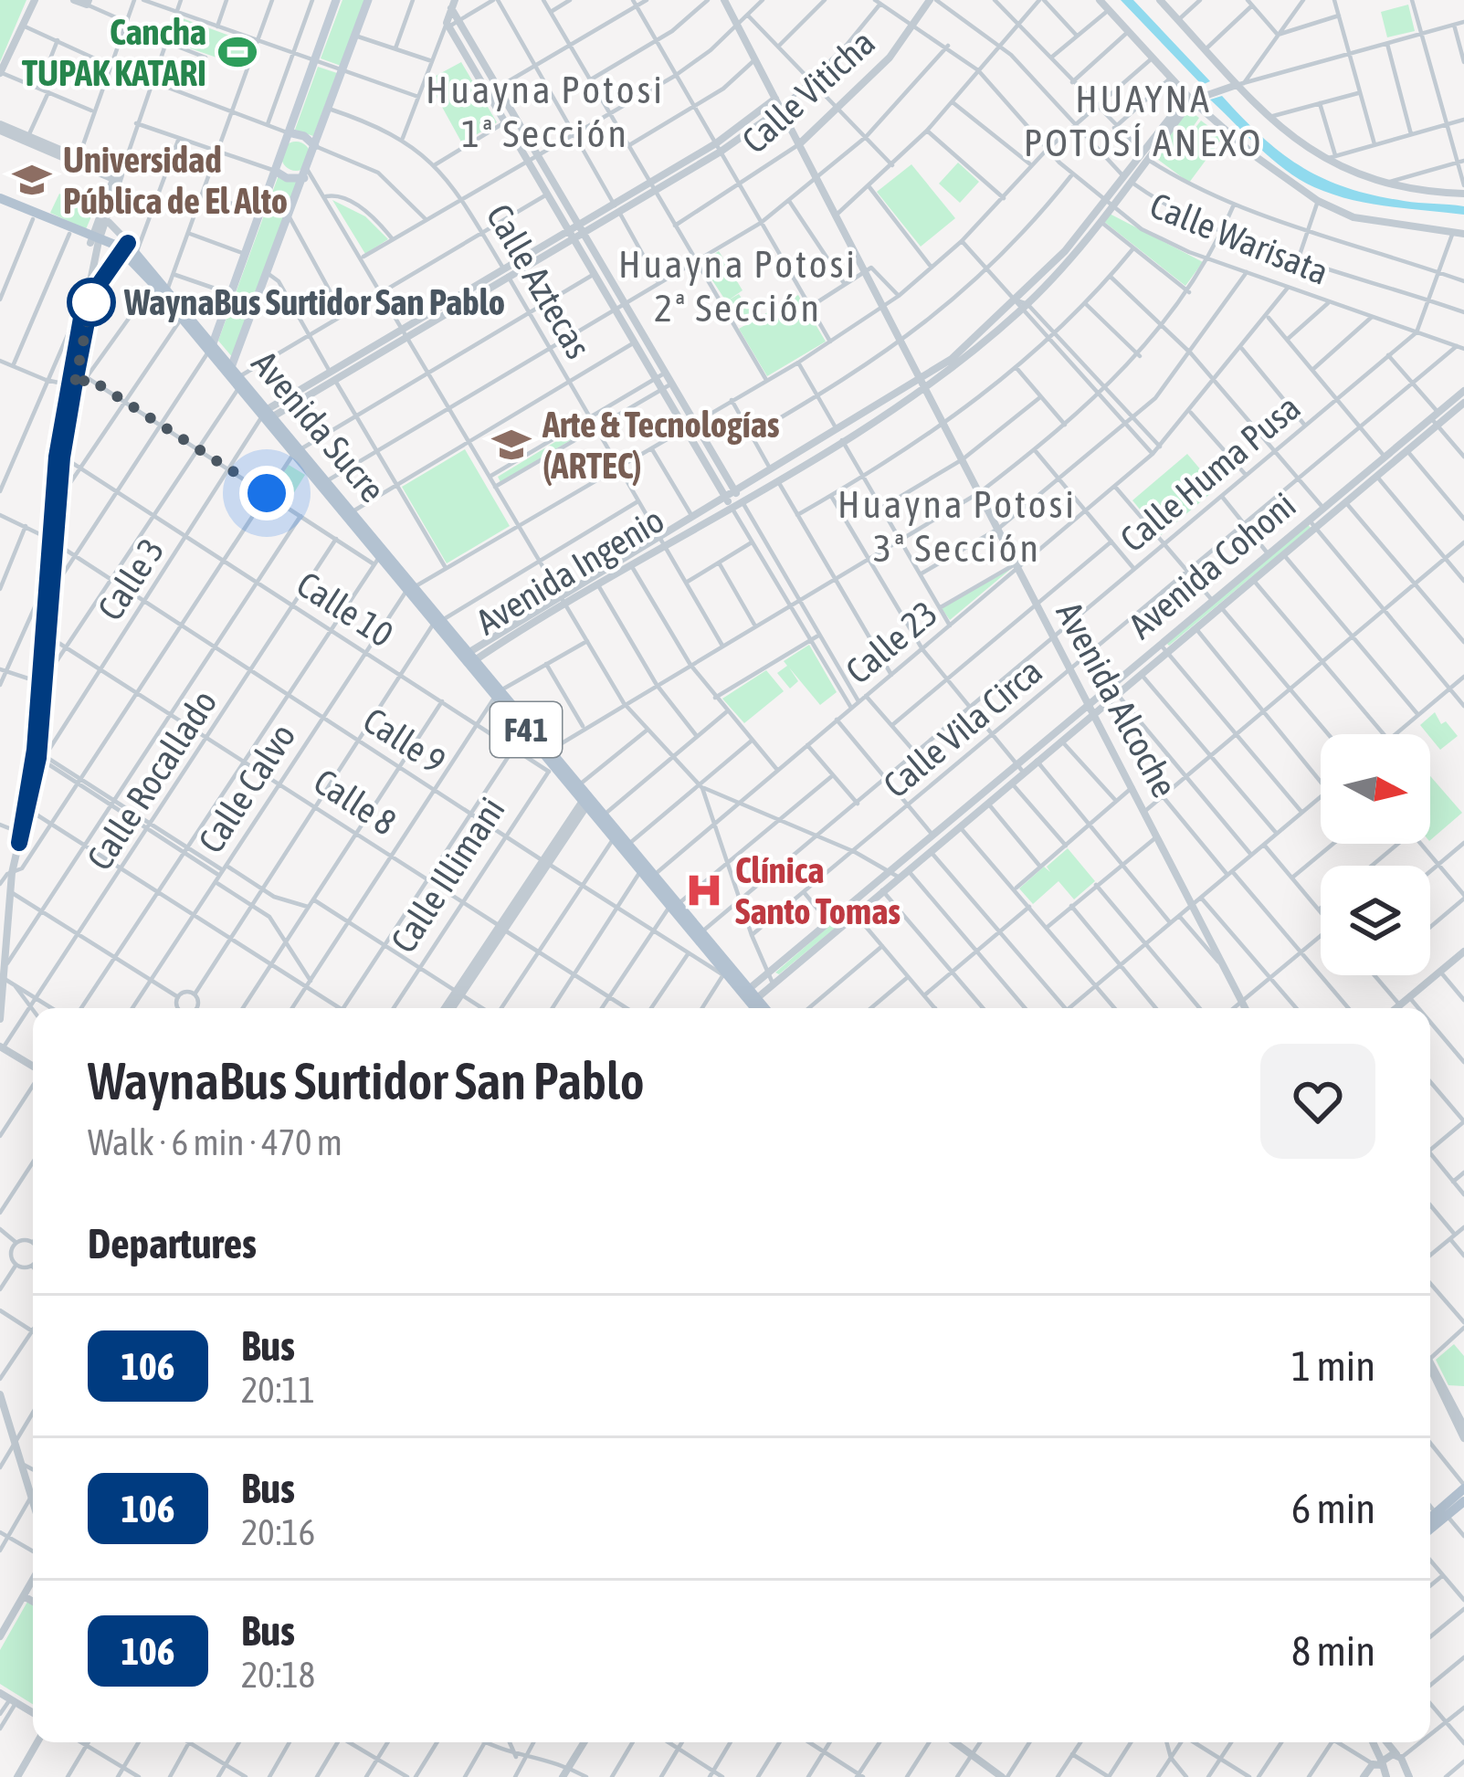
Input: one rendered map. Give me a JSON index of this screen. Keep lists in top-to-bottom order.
{
  "streets": {
    "main road": ["Avenida Sucre", "F41"],
    "street": [
      "Calle Viticha",
      "Calle Warisata",
      "Calle Aztecas",
      "Calle Huma Pusa",
      "Avenida Cohoni",
      "Avenida Ingenio",
      "Calle 3",
      "Calle 10",
      "Calle 23",
      "Avenida Alcoche",
      "Calle Vila Circa",
      "Calle 9",
      "Calle Rocallado",
      "Calle Calvo",
      "Calle 8",
      "Calle Illimani"
    ]
  },
  "crossings": [
    ["Calle Viticha", "Calle Warisata"],
    ["Calle Viticha", "Avenida Alcoche"],
    ["Calle Warisata", "Calle Huma Pusa"],
    ["Calle Warisata", "Avenida Ingenio"],
    ["Calle Warisata", "Calle 23"],
    ["Calle Warisata", "Calle Vila Circa"],
    ["Calle Aztecas", "Avenida Ingenio"],
    ["Avenida Sucre", "Calle 3"],
    ["Avenida Sucre", "F41"],
    ["Avenida Sucre", "Calle Calvo"],
    ["Calle Huma Pusa", "Avenida Alcoche"],
    ["Calle Huma Pusa", "F41"],
    ["Avenida Cohoni", "Avenida Alcoche"],
    ["Avenida Cohoni", "F41"],
    ["Avenida Ingenio", "Avenida Alcoche"],
    ["Avenida Ingenio", "F41"],
    ["Calle 3", "Calle 10"],
    ["Calle 3", "Calle 9"],
    ["Calle 3", "Calle 8"],
    ["Calle 10", "F41"],
    ["Calle 10", "Calle Rocallado"],
    ["Calle 10", "Calle Calvo"],
    ["Calle 10", "Calle Illimani"],
    ["Calle 23", "Avenida Alcoche"],
    ["Calle 23", "F41"],
    ["Calle 23", "Calle 9"],
    ["Calle 23", "Calle 8"],
    ["Avenida Alcoche", "Calle Vila Circa"],
    ["F41", "Calle 9"],
    ["F41", "Calle Calvo"],
    ["F41", "Calle Illimani"],
    ["Calle 9", "Calle Rocallado"],
    ["Calle 9", "Calle Calvo"],
    ["Calle 9", "Calle Illimani"],
    ["Calle Rocallado", "Calle 8"],
    ["Calle Calvo", "Calle 8"],
    ["Calle 8", "Calle Illimani"]
  ],
  "districts": [
    "Huayna Potosi 1ª Sección",
    "HUAYNA POTOSÍ ANEXO",
    "Huayna Potosi 2ª Sección",
    "Huayna Potosi 3ª Sección"
  ],
  "places": {
    "sports": ["Cancha TUPAK KATARI"],
    "school or university": ["Universidad Pública de El Alto", "Arte & Tecnologías (ARTEC)"],
    "other": ["WaynaBus Surtidor San Pablo"],
    "hospital": ["Clínica Santo Tomas"]
  },
  "lines": ["bus line 106"],
  "north": "right",
  "page": {
    "heading": [
      ["WaynaBus Surtidor San Pablo", "Walk · 6 min · 470 m"],
      "Departures"
    ],
    "list": [
      {
        "mark": "106",
        "name": "Bus",
        "note": "20:11",
        "value": "1 min"
      },
      {
        "mark": "106",
        "name": "Bus",
        "note": "20:16",
        "value": "6 min"
      },
      {
        "mark": "106",
        "name": "Bus",
        "note": "20:18",
        "value": "8 min"
      }
    ]
  }
}
